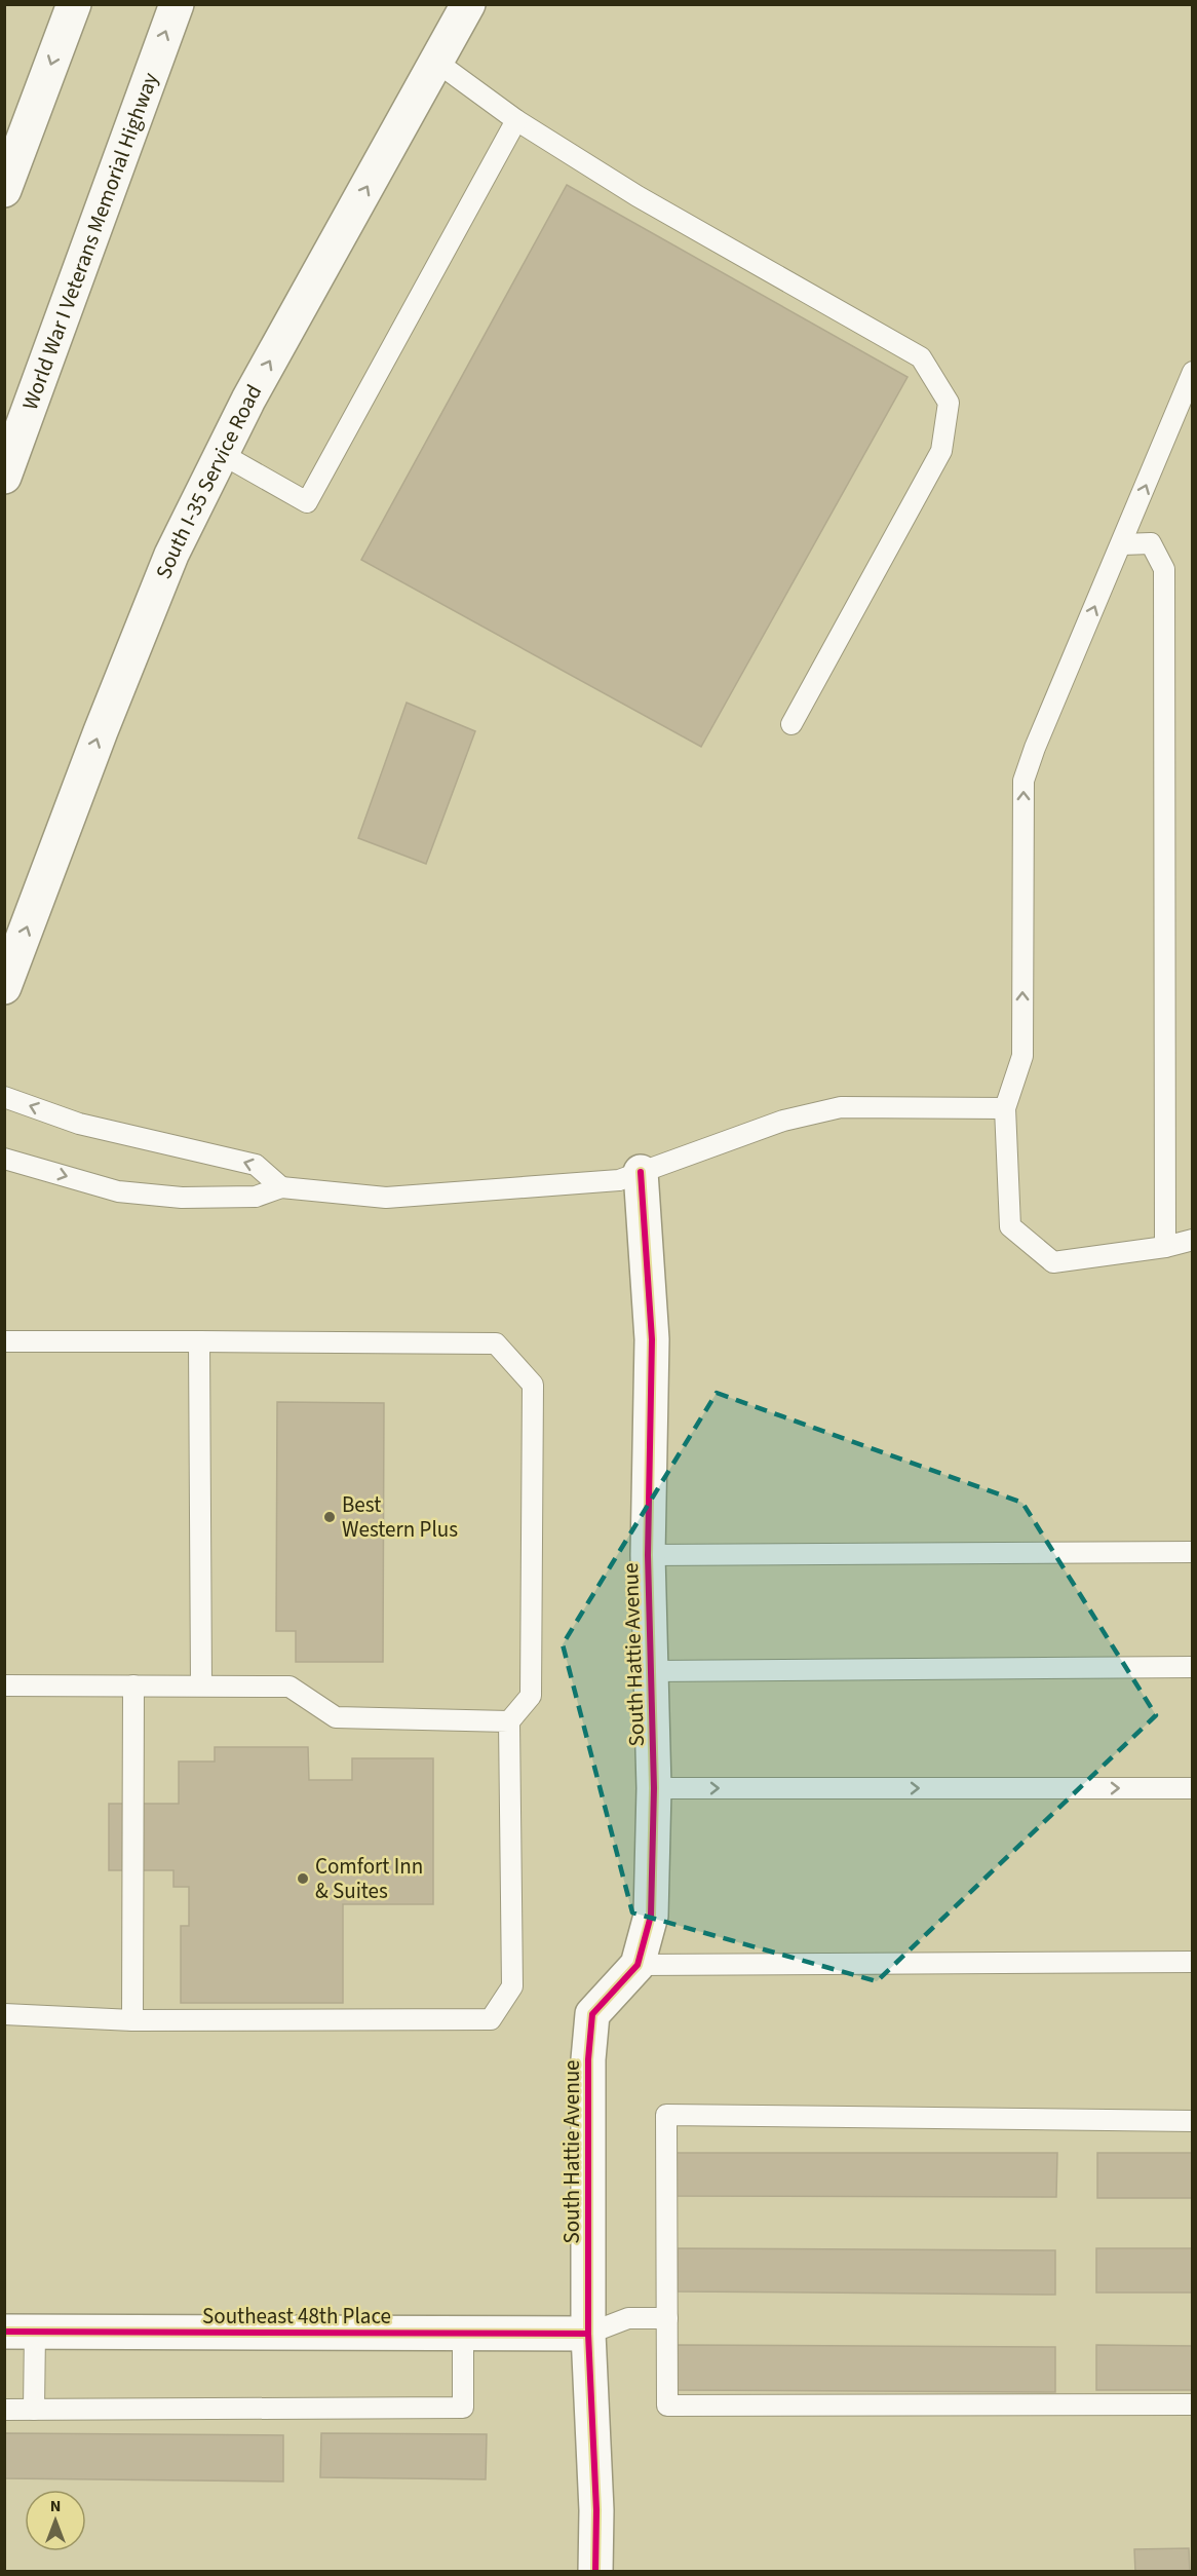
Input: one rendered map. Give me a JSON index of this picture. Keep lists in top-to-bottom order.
{
  "streets": {
    "main road": [
      "World War I Veterans Memorial Highway",
      "South I-35 Service Road",
      "South Hattie Avenue",
      "Southeast 48th Place"
    ]
  },
  "crossings": [
    ["South Hattie Avenue", "Southeast 48th Place"]
  ],
  "one_way": ["South I-35 Service Road"],
  "places": ["Best Western Plus", "Comfort Inn & Suites"],
  "north": "top"
}
